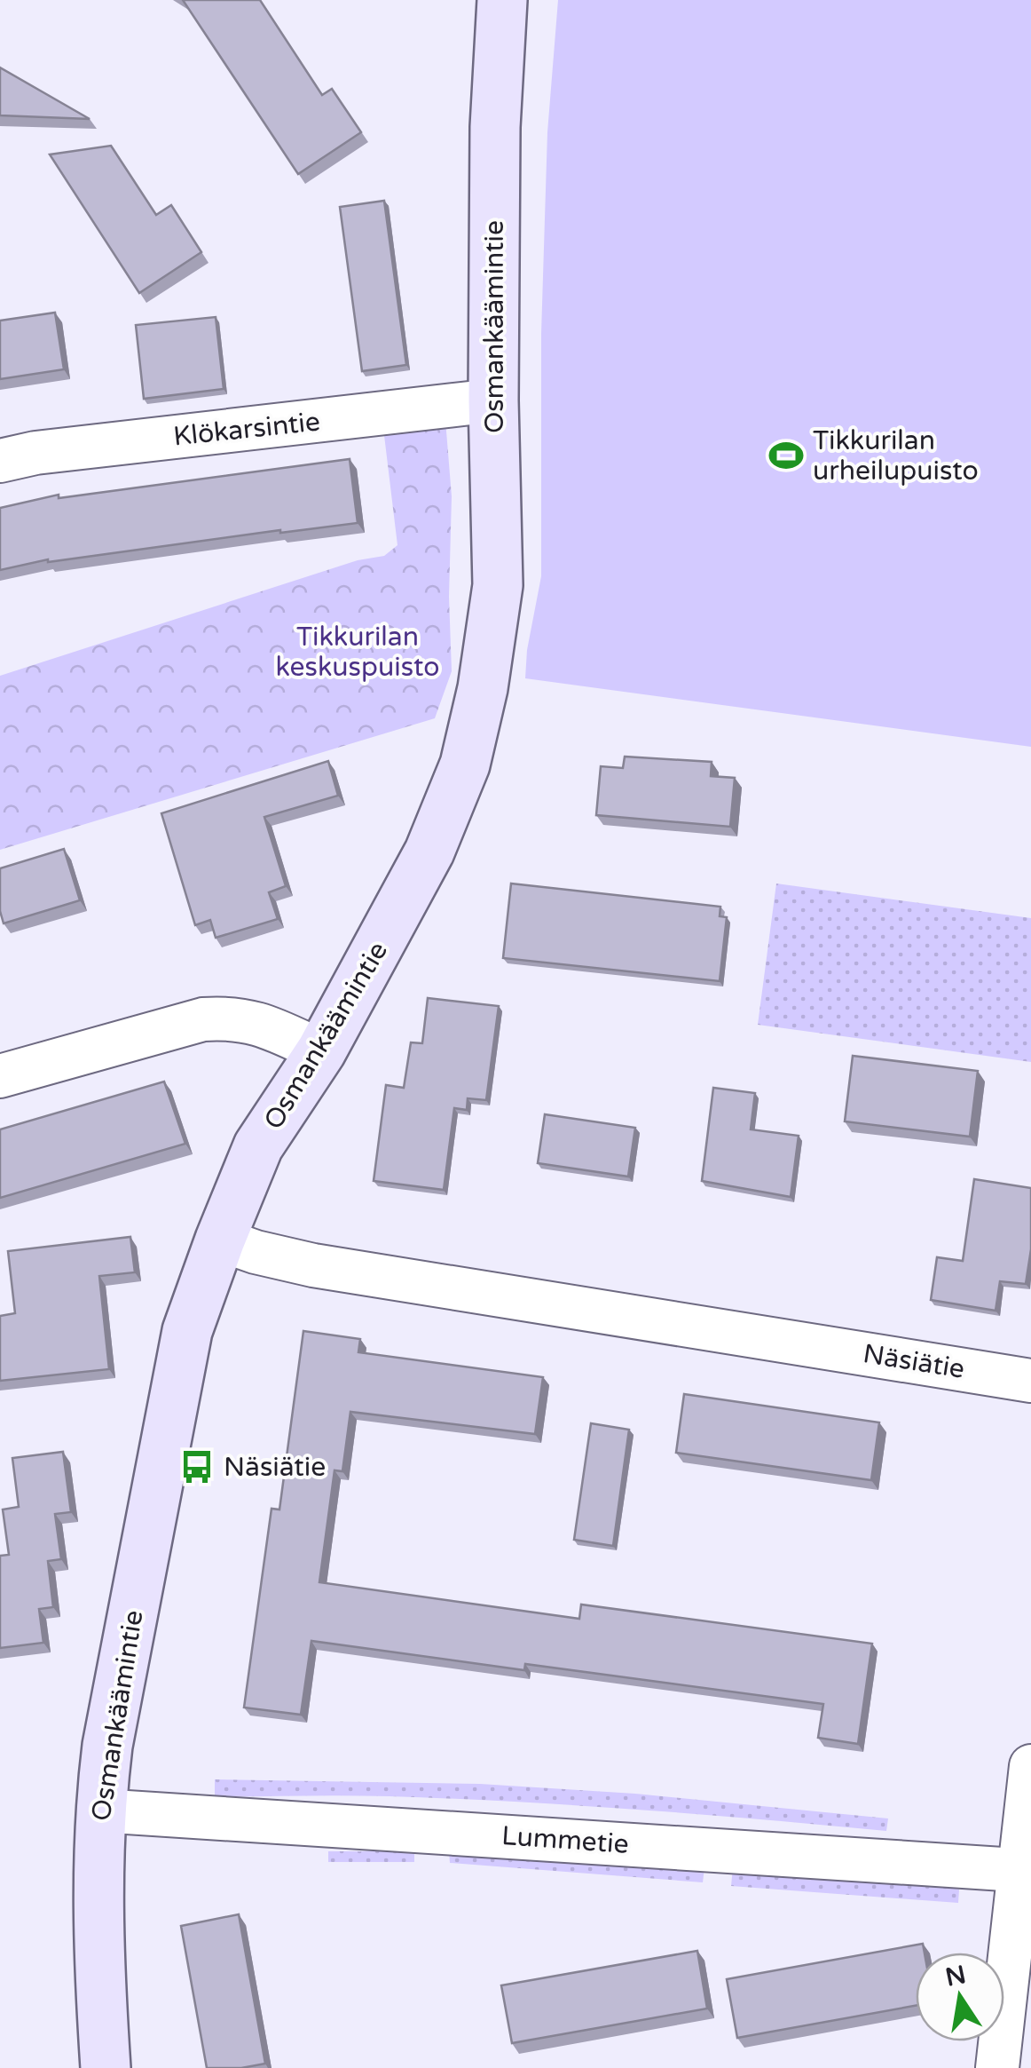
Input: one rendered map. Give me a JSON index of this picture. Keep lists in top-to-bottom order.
{
  "streets": {
    "street": [
      "Osmankäämintie",
      "Klökarsintie",
      "Näsiätie",
      "Lummetie"
    ]
  },
  "crossings": [
    ["Osmankäämintie", "Klökarsintie"],
    ["Osmankäämintie", "Näsiätie"],
    ["Osmankäämintie", "Lummetie"]
  ],
  "parks": ["Tikkurilan keskuspuisto"],
  "places": {
    "sports": ["Tikkurilan urheilupuisto"],
    "bus stop": ["Näsiätie"]
  },
  "north": "top"
}
